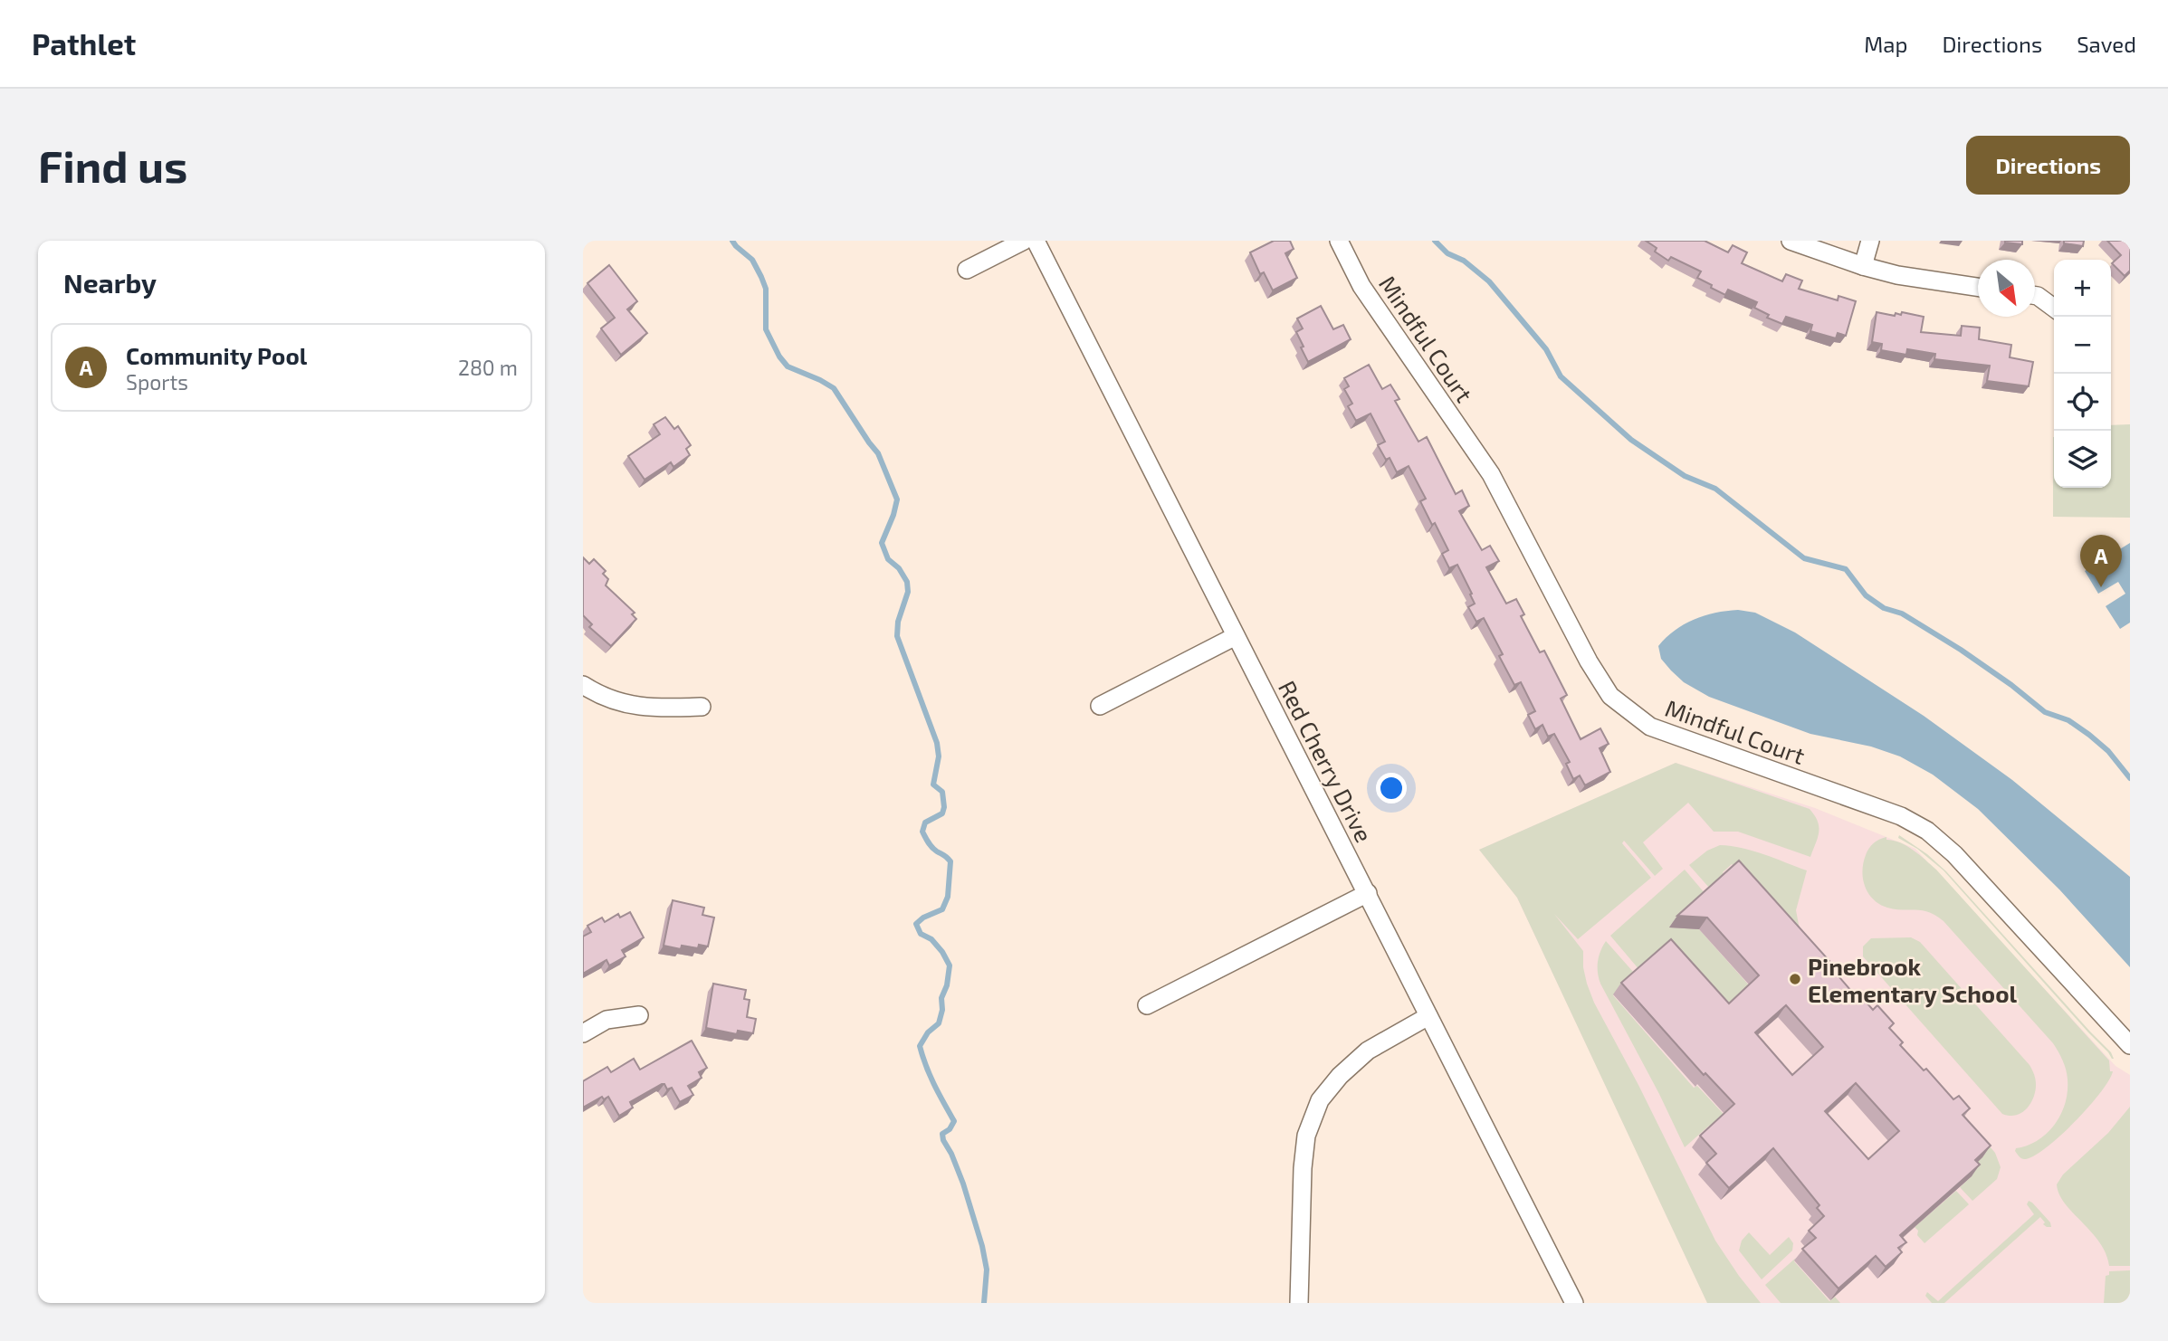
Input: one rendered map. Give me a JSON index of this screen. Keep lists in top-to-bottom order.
{
  "streets": {
    "street": ["Mindful Court", "Red Cherry Drive"]
  },
  "places": ["Pinebrook Elementary School"],
  "north": "bottom right",
  "page": {
    "header": "Pathlet",
    "nav": ["Map", "Directions", "Saved"],
    "buttons": "Directions",
    "title": "Find us",
    "heading": "Nearby",
    "map_buttons": ["+", "−"],
    "list": [
      {
        "mark": "A",
        "name": "Community Pool",
        "note": "Sports",
        "value": "280 m"
      }
    ],
    "pins": "A"
  }
}
